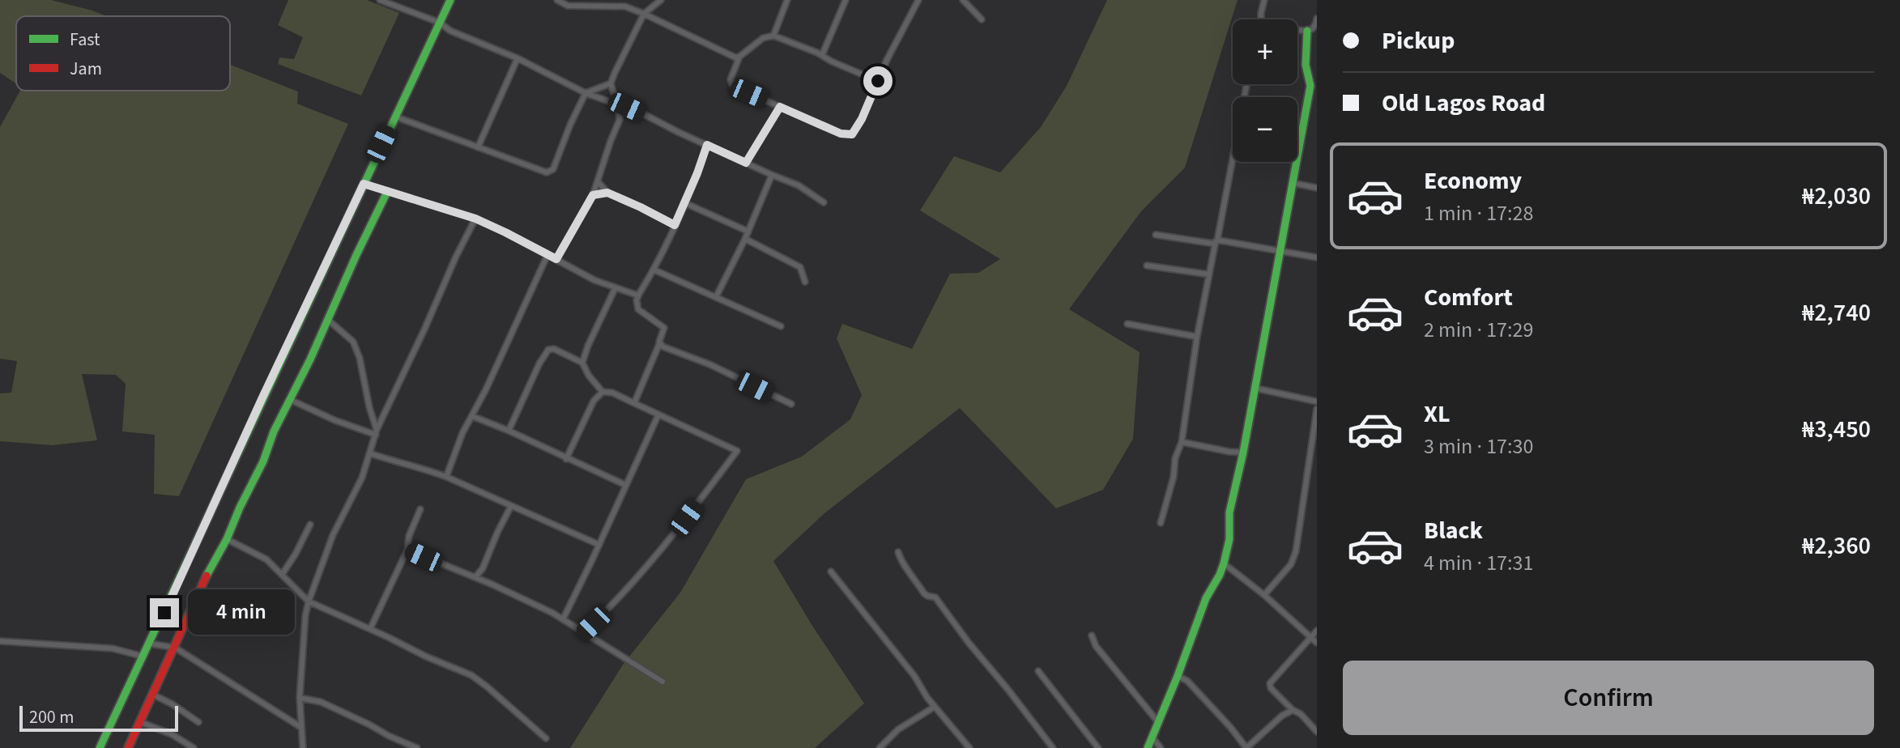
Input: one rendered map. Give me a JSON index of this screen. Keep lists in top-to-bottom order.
{
  "legend": ["Fast", "Jam"],
  "scale_bar": "200 m",
  "page": {
    "banner": ["Pickup", "Old Lagos Road"],
    "map_buttons": ["+", "−"],
    "list": [
      {
        "name": "Economy",
        "note": "1 min · 17:28",
        "value": "₦2,030"
      },
      {
        "name": "Comfort",
        "note": "2 min · 17:29",
        "value": "₦2,740"
      },
      {
        "name": "XL",
        "note": "3 min · 17:30",
        "value": "₦3,450"
      },
      {
        "name": "Black",
        "note": "4 min · 17:31",
        "value": "₦2,360"
      }
    ],
    "bubble": "4 min",
    "buttons": "Confirm",
    "scale": "200 m"
  }
}
